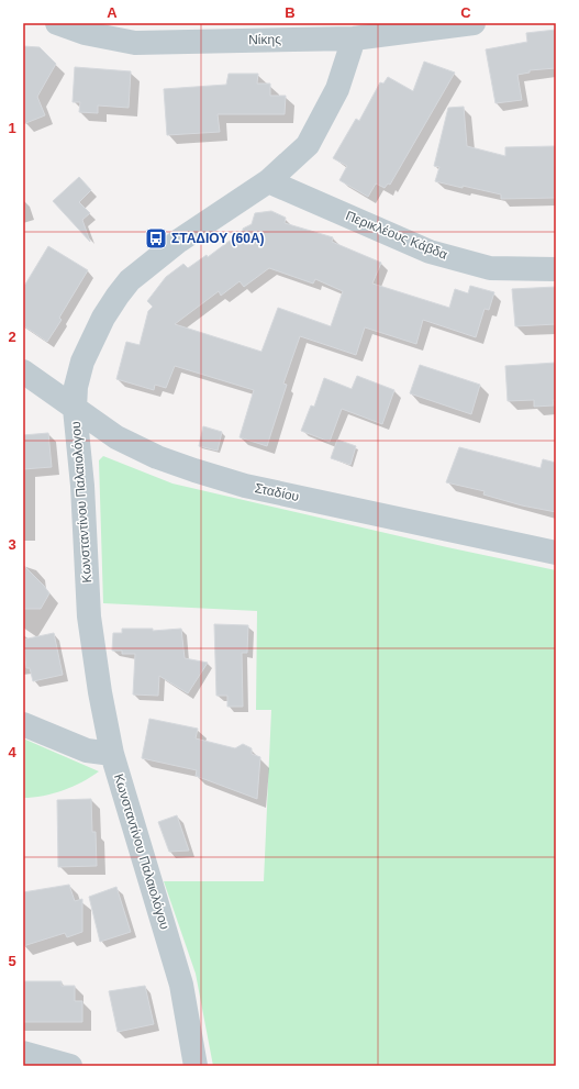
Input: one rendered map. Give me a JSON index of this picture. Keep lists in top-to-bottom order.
{
  "streets": {
    "street": [
      "Νίκης",
      "Περικλέους Κάβδα",
      "Σταδίου",
      "Κωνσταντίνου Παλαιολόγου"
    ]
  },
  "crossings": [
    ["Νίκης", "Κωνσταντίνου Παλαιολόγου"],
    ["Περικλέους Κάβδα", "Κωνσταντίνου Παλαιολόγου"],
    ["Σταδίου", "Κωνσταντίνου Παλαιολόγου"]
  ],
  "places": {
    "bus stop": ["ΣΤΑΔΙΟΥ (60A)"]
  },
  "grid": {
    "columns": ["A", "B", "C"],
    "rows": [
      "1",
      "2",
      "3",
      "4",
      "5"
    ]
  }
}
